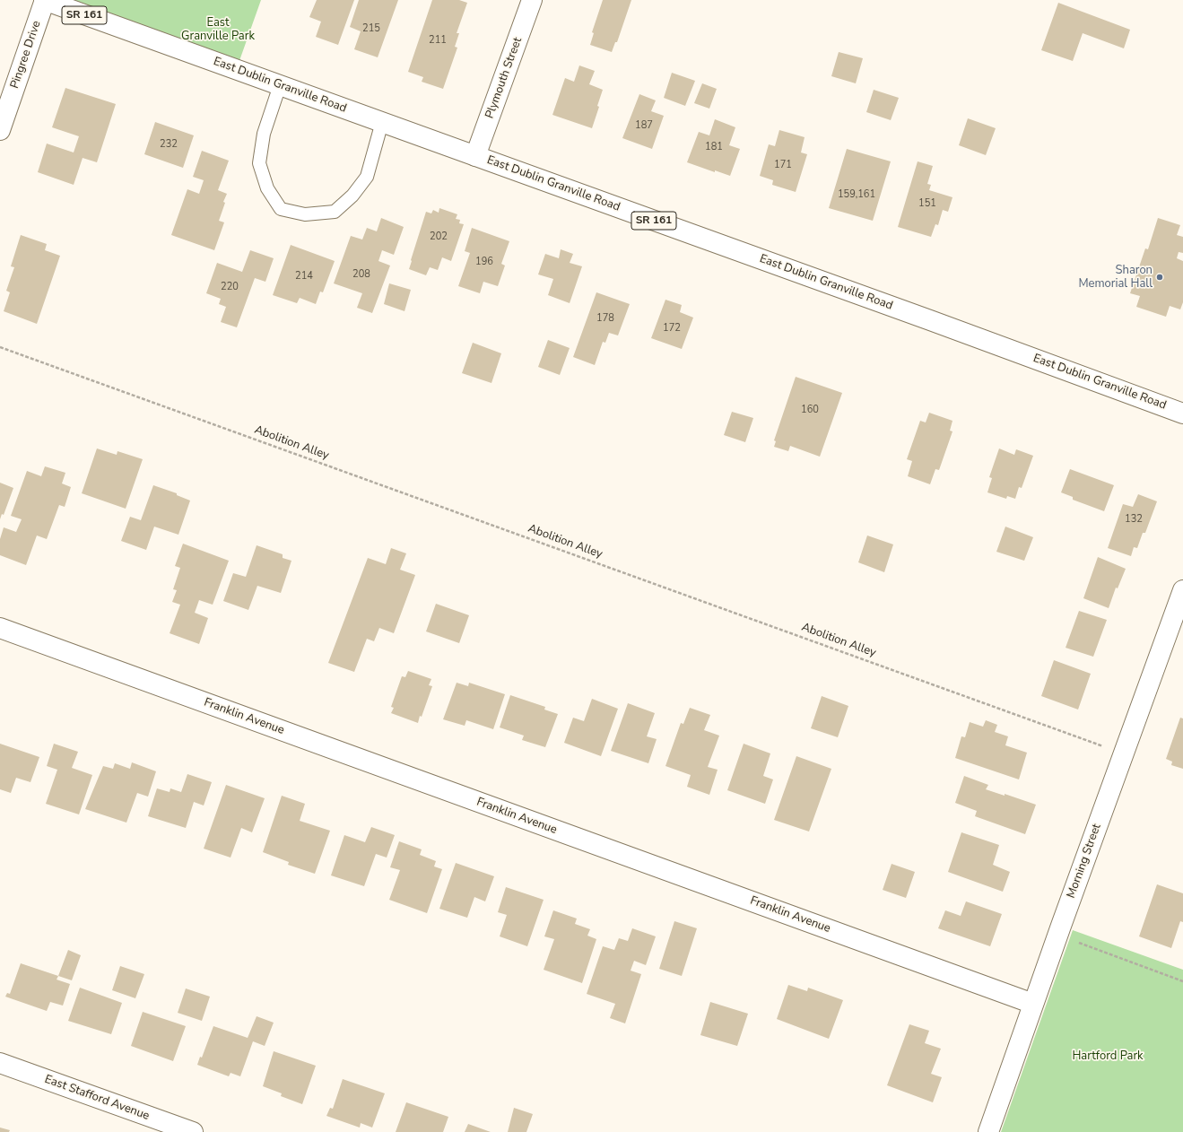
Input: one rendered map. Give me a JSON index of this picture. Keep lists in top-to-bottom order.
{
  "streets": {
    "street": [
      "SR 161",
      "Pingree Drive",
      "Plymouth Street",
      "East Dublin Granville Road",
      "Franklin Avenue",
      "Morning Street",
      "East Stafford Avenue"
    ],
    "path": ["Abolition Alley"]
  },
  "crossings": [
    ["Pingree Drive", "East Dublin Granville Road"],
    ["Plymouth Street", "East Dublin Granville Road"],
    ["Abolition Alley", "Morning Street"],
    ["Franklin Avenue", "Morning Street"]
  ],
  "parks": ["East Granville Park", "Hartford Park"],
  "places": ["Sharon Memorial Hall"],
  "house_numbers": [
    "215",
    "211",
    "187",
    "232",
    "181",
    "171",
    "159,161",
    "151",
    "202",
    "196",
    "208",
    "214",
    "220",
    "178",
    "172",
    "160",
    "132"
  ]
}
